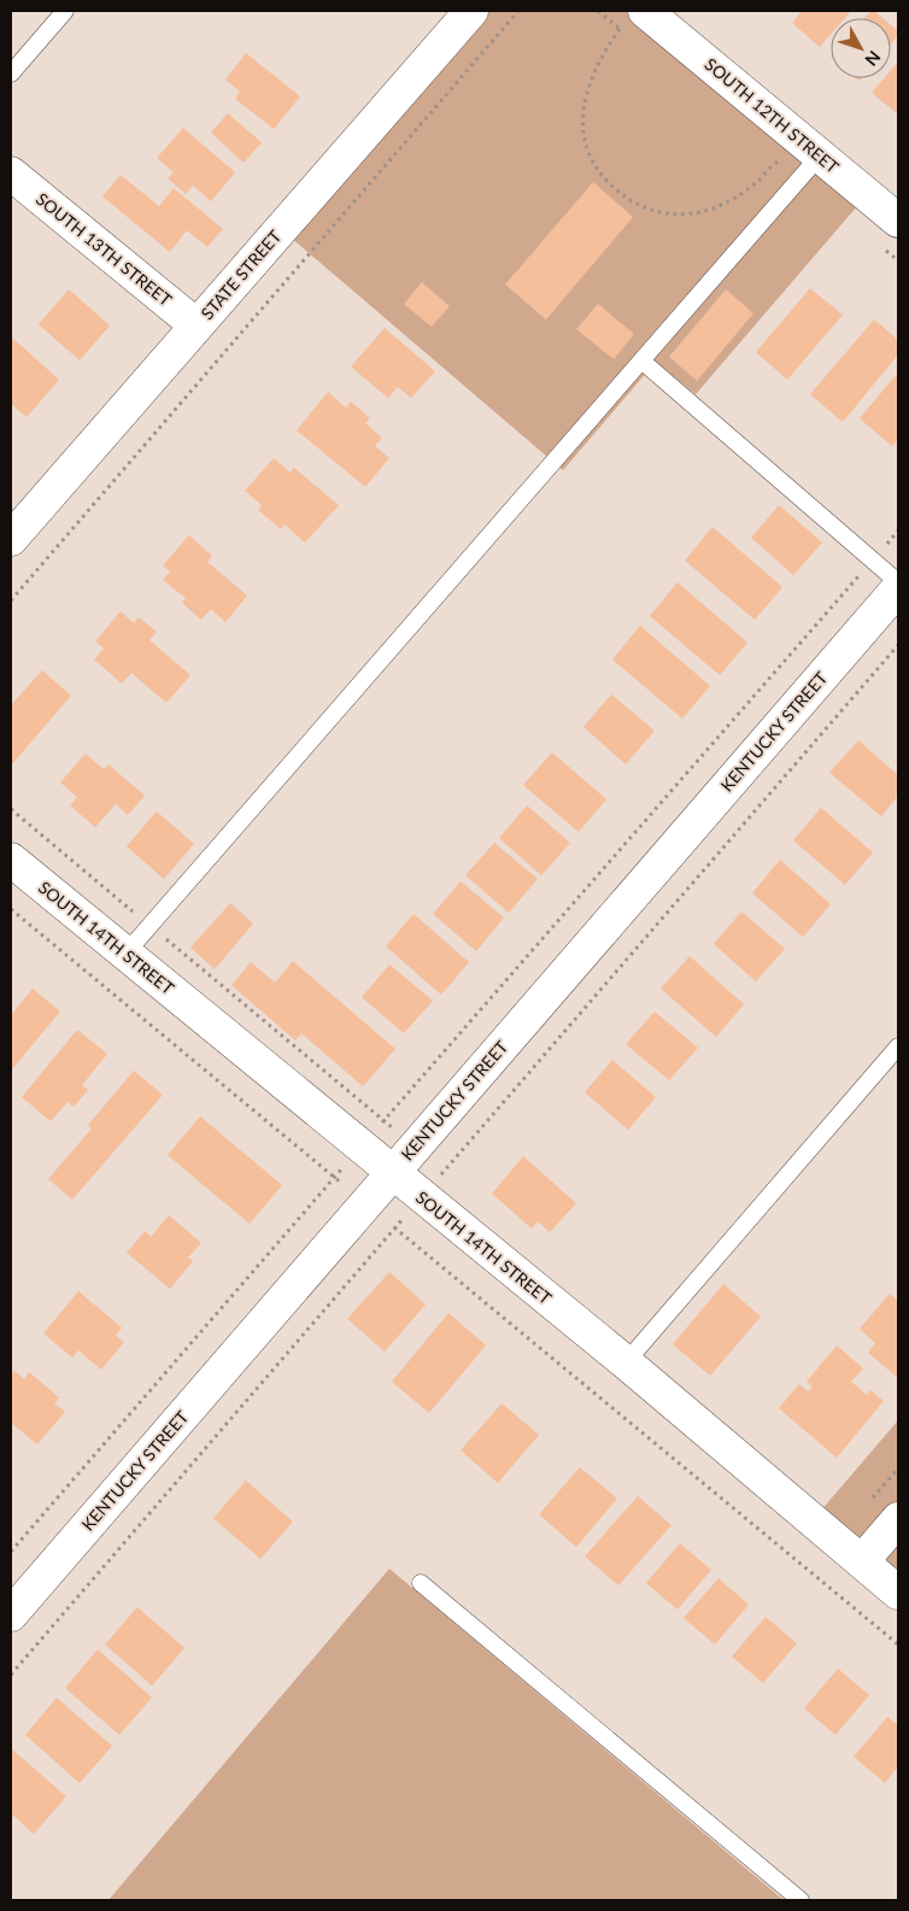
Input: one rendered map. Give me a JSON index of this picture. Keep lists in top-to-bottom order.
{
  "streets": {
    "street": [
      "SOUTH 12TH STREET",
      "SOUTH 13TH STREET",
      "STATE STREET",
      "KENTUCKY STREET",
      "SOUTH 14TH STREET"
    ]
  },
  "crossings": [
    ["SOUTH 13TH STREET", "STATE STREET"],
    ["KENTUCKY STREET", "SOUTH 14TH STREET"]
  ],
  "north": "bottom right"
}
